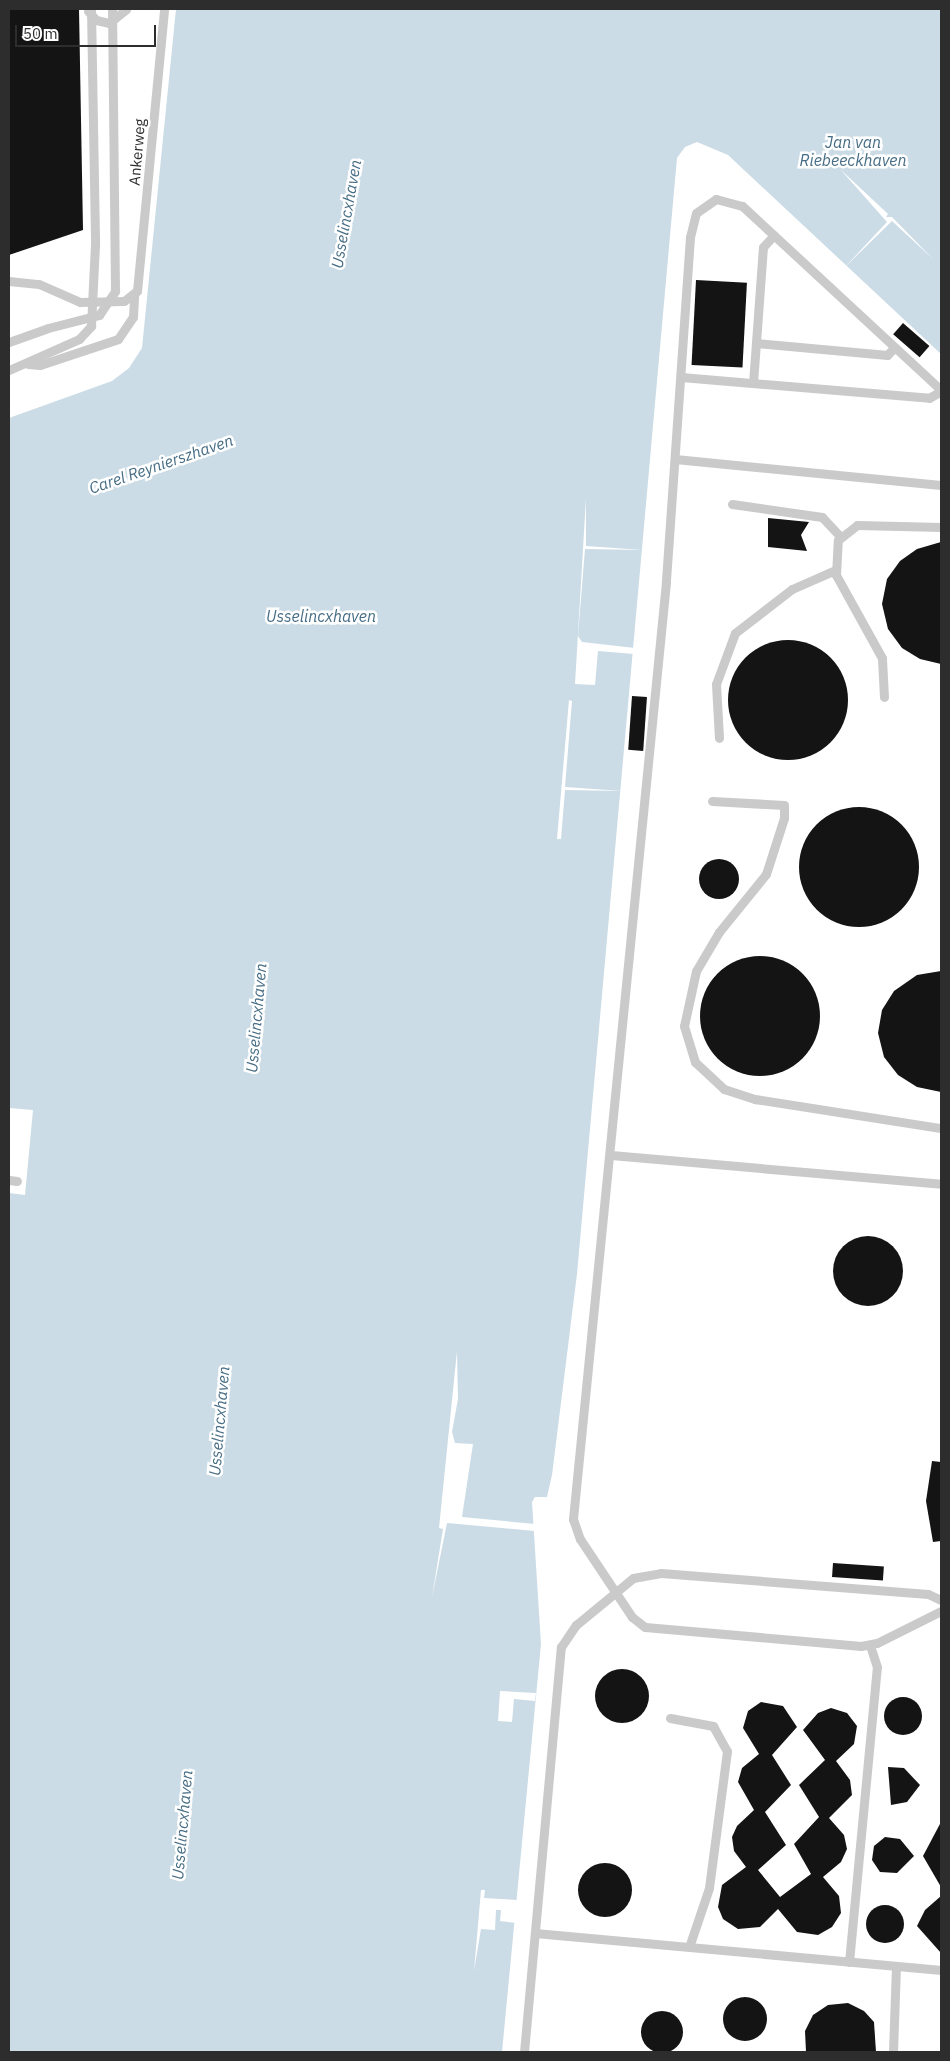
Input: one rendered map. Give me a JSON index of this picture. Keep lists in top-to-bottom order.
{
  "streets": {
    "lane": ["Ankerweg"]
  },
  "water": ["Jan van Riebeeckhaven", "Usselincxhaven", "Carel Reynierszhaven"],
  "scale_bar": "50 m"
}
